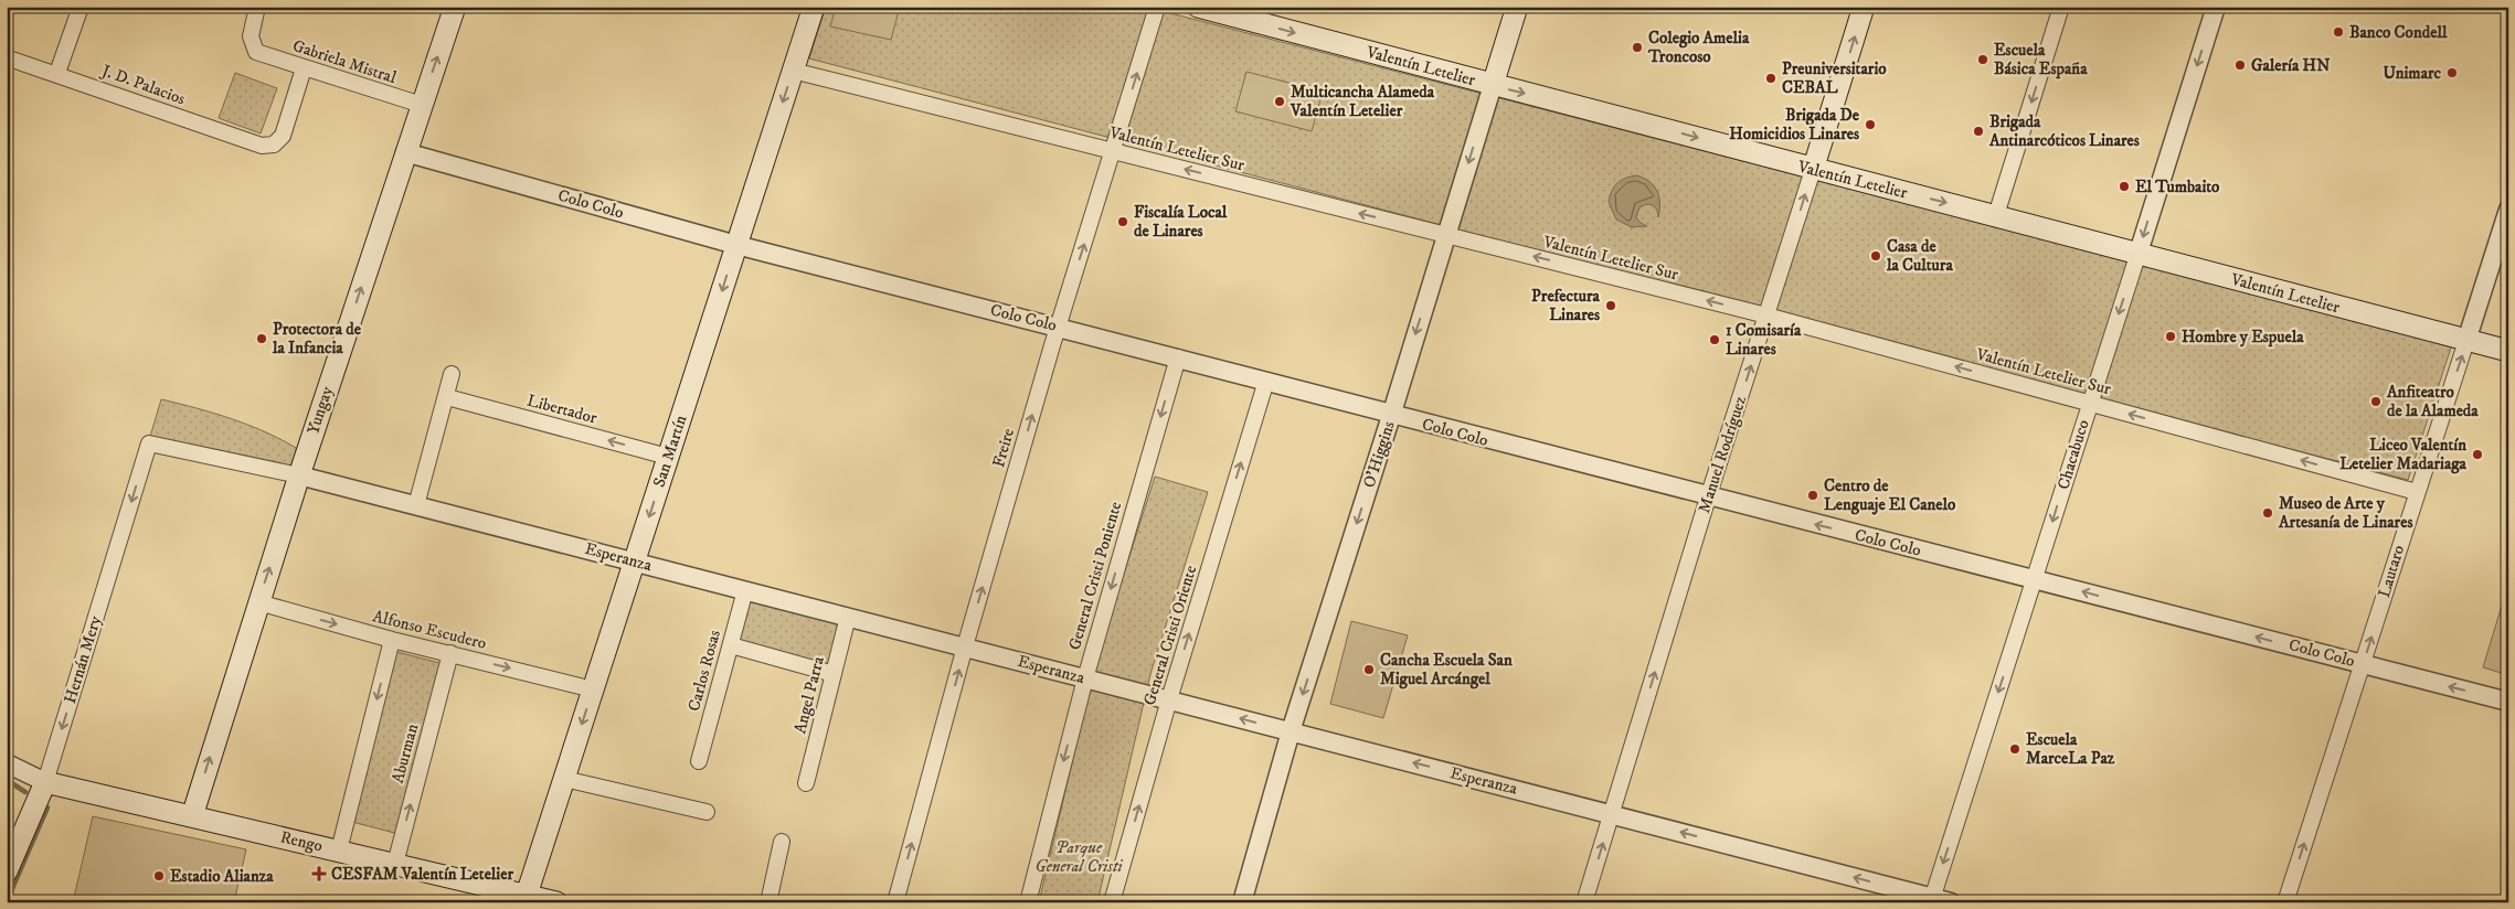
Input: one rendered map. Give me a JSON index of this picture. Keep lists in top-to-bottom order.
{
  "streets": {
    "main road": [
      "Valentín Letelier",
      "Yungay",
      "San Martín",
      "O'Higgins",
      "Manuel Rodríguez",
      "Hernán Mery",
      "Rengo"
    ],
    "street": [
      "Gabriela Mistral",
      "J. D. Palacios",
      "Valentín Letelier Sur",
      "Colo Colo",
      "Libertador",
      "Freire",
      "Chacabuco",
      "Esperanza",
      "Lautaro",
      "General Cristi Poniente",
      "Alfonso Escudero",
      "General Cristi Oriente",
      "Carlos Rosas",
      "Angel Parra",
      "Aburman"
    ]
  },
  "crossings": [
    ["Gabriela Mistral", "J. D. Palacios"],
    ["Gabriela Mistral", "Yungay"],
    ["Valentín Letelier", "O'Higgins"],
    ["Valentín Letelier", "Manuel Rodríguez"],
    ["Valentín Letelier", "Chacabuco"],
    ["Valentín Letelier", "Lautaro"],
    ["Valentín Letelier Sur", "Freire"],
    ["Valentín Letelier Sur", "San Martín"],
    ["Valentín Letelier Sur", "O'Higgins"],
    ["Valentín Letelier Sur", "Manuel Rodríguez"],
    ["Valentín Letelier Sur", "Chacabuco"],
    ["Valentín Letelier Sur", "Lautaro"],
    ["Colo Colo", "Yungay"],
    ["Colo Colo", "Freire"],
    ["Colo Colo", "San Martín"],
    ["Colo Colo", "O'Higgins"],
    ["Colo Colo", "Manuel Rodríguez"],
    ["Colo Colo", "Chacabuco"],
    ["Colo Colo", "Lautaro"],
    ["Colo Colo", "General Cristi Poniente"],
    ["Colo Colo", "General Cristi Oriente"],
    ["Libertador", "San Martín"],
    ["Yungay", "Esperanza"],
    ["Yungay", "Alfonso Escudero"],
    ["Yungay", "Rengo"],
    ["Freire", "Esperanza"],
    ["San Martín", "Esperanza"],
    ["San Martín", "Alfonso Escudero"],
    ["San Martín", "Rengo"],
    ["O'Higgins", "Esperanza"],
    ["Manuel Rodríguez", "Esperanza"],
    ["Chacabuco", "Esperanza"],
    ["Esperanza", "General Cristi Poniente"],
    ["Esperanza", "General Cristi Oriente"],
    ["Esperanza", "Hernán Mery"],
    ["Esperanza", "Carlos Rosas"],
    ["Esperanza", "Angel Parra"],
    ["Alfonso Escudero", "Aburman"],
    ["Hernán Mery", "Rengo"],
    ["Aburman", "Rengo"]
  ],
  "one_way": [
    "Valentín Letelier",
    "Valentín Letelier Sur",
    "Colo Colo",
    "Libertador",
    "Yungay",
    "Freire",
    "San Martín",
    "O'Higgins",
    "Manuel Rodríguez",
    "Chacabuco",
    "Esperanza",
    "Lautaro",
    "General Cristi Poniente",
    "Alfonso Escudero",
    "General Cristi Oriente",
    "Hernán Mery"
  ],
  "parks": ["Parque General Cristi"],
  "places": {
    "other": [
      "Banco Condell",
      "Colegio Amelia Troncoso",
      "Escuela Básica España",
      "Galería HN",
      "Unimarc",
      "Preuniversitario CEBAL",
      "Multicancha Alameda Valentín Letelier",
      "Brigada De Homicidios Linares",
      "Brigada Antinarcóticos Linares",
      "El Tumbaito",
      "Fiscalía Local de Linares",
      "Casa de la Cultura",
      "Prefectura Linares",
      "Hombre y Espuela",
      "Protectora de la Infancia",
      "1 Comisaría Linares",
      "Anfiteatro de la Alameda",
      "Liceo Valentín Letelier Madariaga",
      "Centro de Lenguaje El Canelo",
      "Museo de Arte y Artesanía de Linares",
      "Cancha Escuela San Miguel Arcángel",
      "Escuela MarceLa Paz",
      "Estadio Alianza"
    ],
    "health": ["CESFAM Valentín Letelier"]
  }
}
